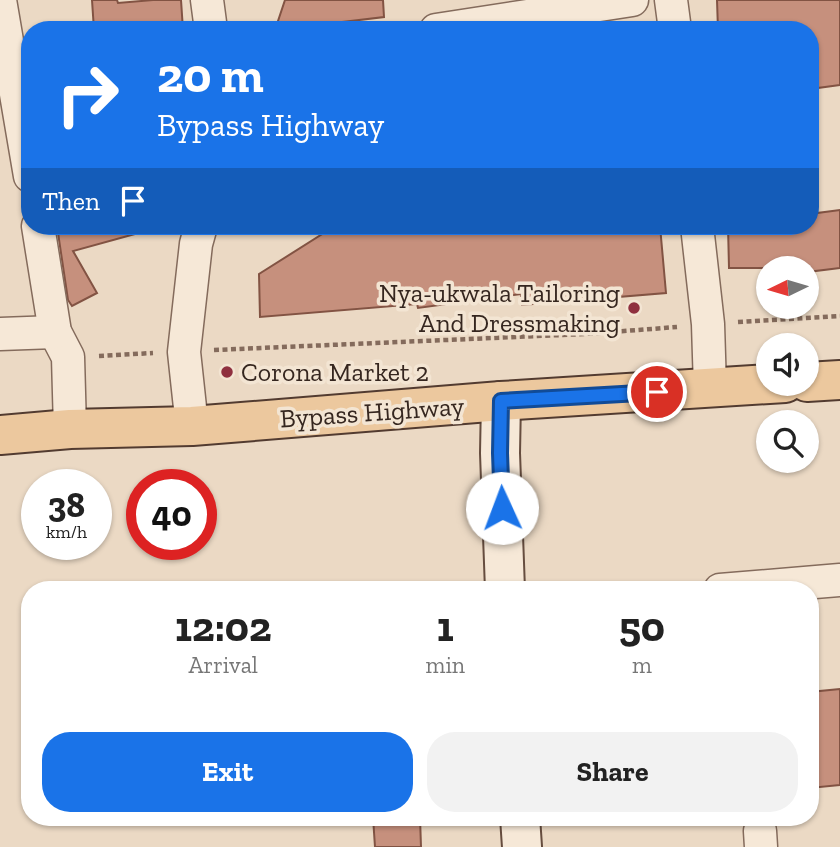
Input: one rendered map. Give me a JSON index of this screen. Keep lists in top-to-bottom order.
{
  "streets": {
    "main road": ["Bypass Highway"]
  },
  "places": ["Nya-ukwala Tailoring And Dressmaking", "Corona Market 2"],
  "north": "left",
  "page": {
    "turn": ["20 m", "Bypass Highway"],
    "then": "Then",
    "speed": "38 km/h",
    "limit": "40",
    "eta": [
      "12:02",
      "Arrival",
      "1",
      "min",
      "50",
      "m"
    ],
    "buttons": ["Exit", "Share"]
  }
}
